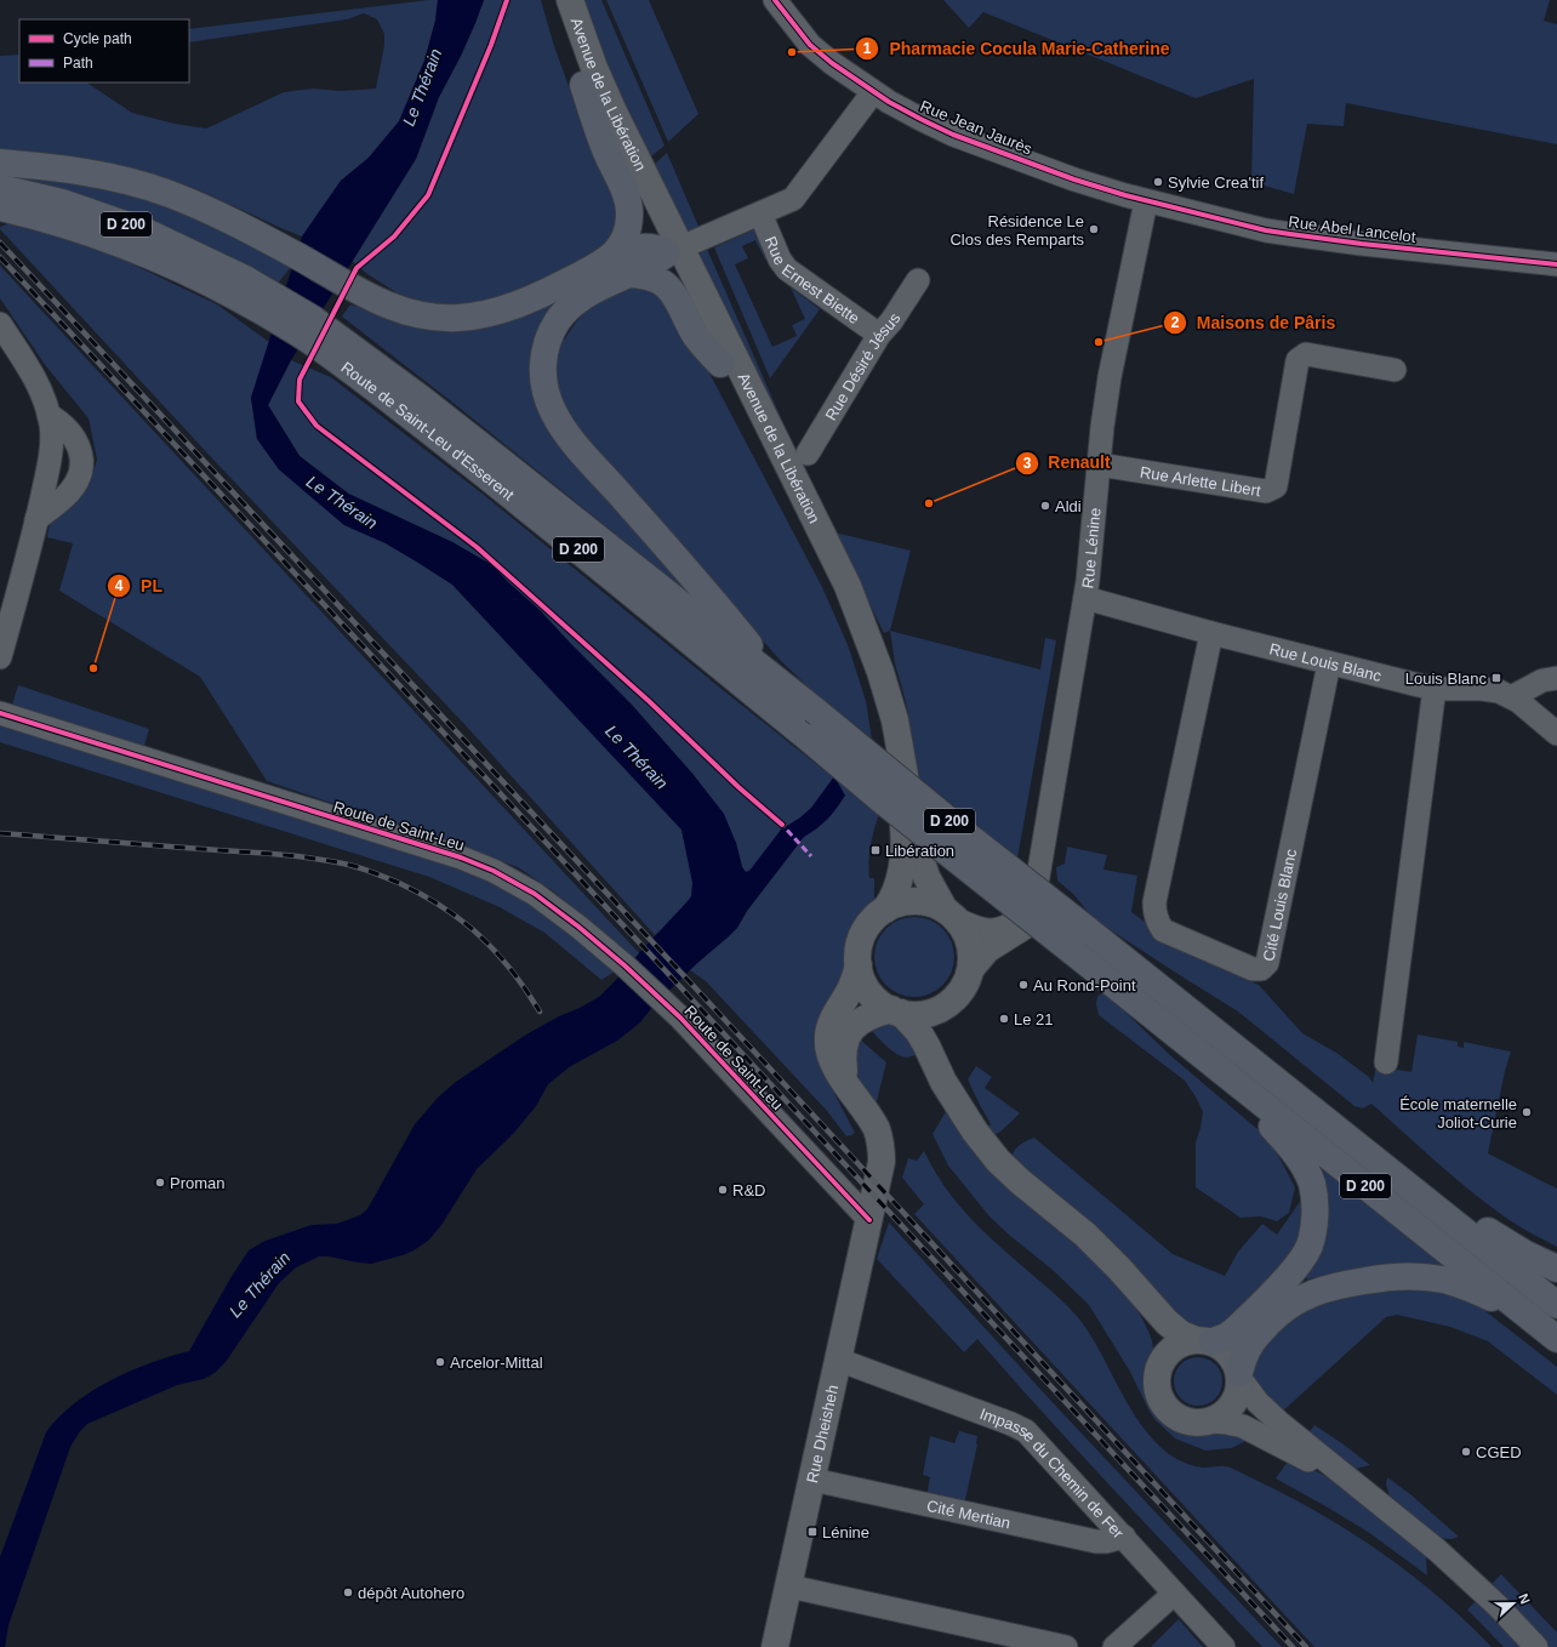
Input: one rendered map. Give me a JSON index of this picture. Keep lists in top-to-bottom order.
{
  "streets": {
    "main road": [
      "Avenue de la Libération",
      "D 200",
      "Route de Saint-Leu d'Esserent",
      "Rue Dheisheh"
    ],
    "street": [
      "Rue Jean Jaurès",
      "Rue Abel Lancelot",
      "Rue Ernest Biette",
      "Rue Désiré Jésus",
      "Rue Arlette Libert",
      "Rue Lénine",
      "Rue Louis Blanc",
      "Route de Saint-Leu",
      "Cité Louis Blanc",
      "Impasse du Chemin de Fer",
      "Cité Mertian"
    ]
  },
  "crossings": [
    ["Avenue de la Libération", "Rue Lénine"],
    ["Rue Jean Jaurès", "Rue Abel Lancelot"],
    ["Rue Jean Jaurès", "Rue Lénine"],
    ["D 200", "Route de Saint-Leu d'Esserent"],
    ["Rue Abel Lancelot", "Rue Lénine"],
    ["Rue Ernest Biette", "Rue Désiré Jésus"],
    ["Rue Arlette Libert", "Rue Lénine"],
    ["Rue Lénine", "Rue Louis Blanc"],
    ["Rue Louis Blanc", "Cité Louis Blanc"],
    ["Route de Saint-Leu", "Rue Dheisheh"],
    ["Rue Dheisheh", "Impasse du Chemin de Fer"],
    ["Rue Dheisheh", "Cité Mertian"],
    ["Impasse du Chemin de Fer", "Cité Mertian"]
  ],
  "water": ["Le Thérain"],
  "places": {
    "other": [
      "Pharmacie Cocula Marie-Catherine",
      "Sylvie Crea'tif",
      "Résidence Le Clos des Remparts",
      "Maisons de Pâris",
      "Renault",
      "Aldi",
      "PL",
      "Au Rond-Point",
      "Le 21",
      "École maternelle Joliot-Curie",
      "Proman",
      "R&D",
      "Arcelor-Mittal",
      "CGED",
      "dépôt Autohero"
    ],
    "transit": ["Louis Blanc", "Libération", "Lénine"]
  },
  "legend": ["Cycle path", "Path"],
  "north": "right"
}
